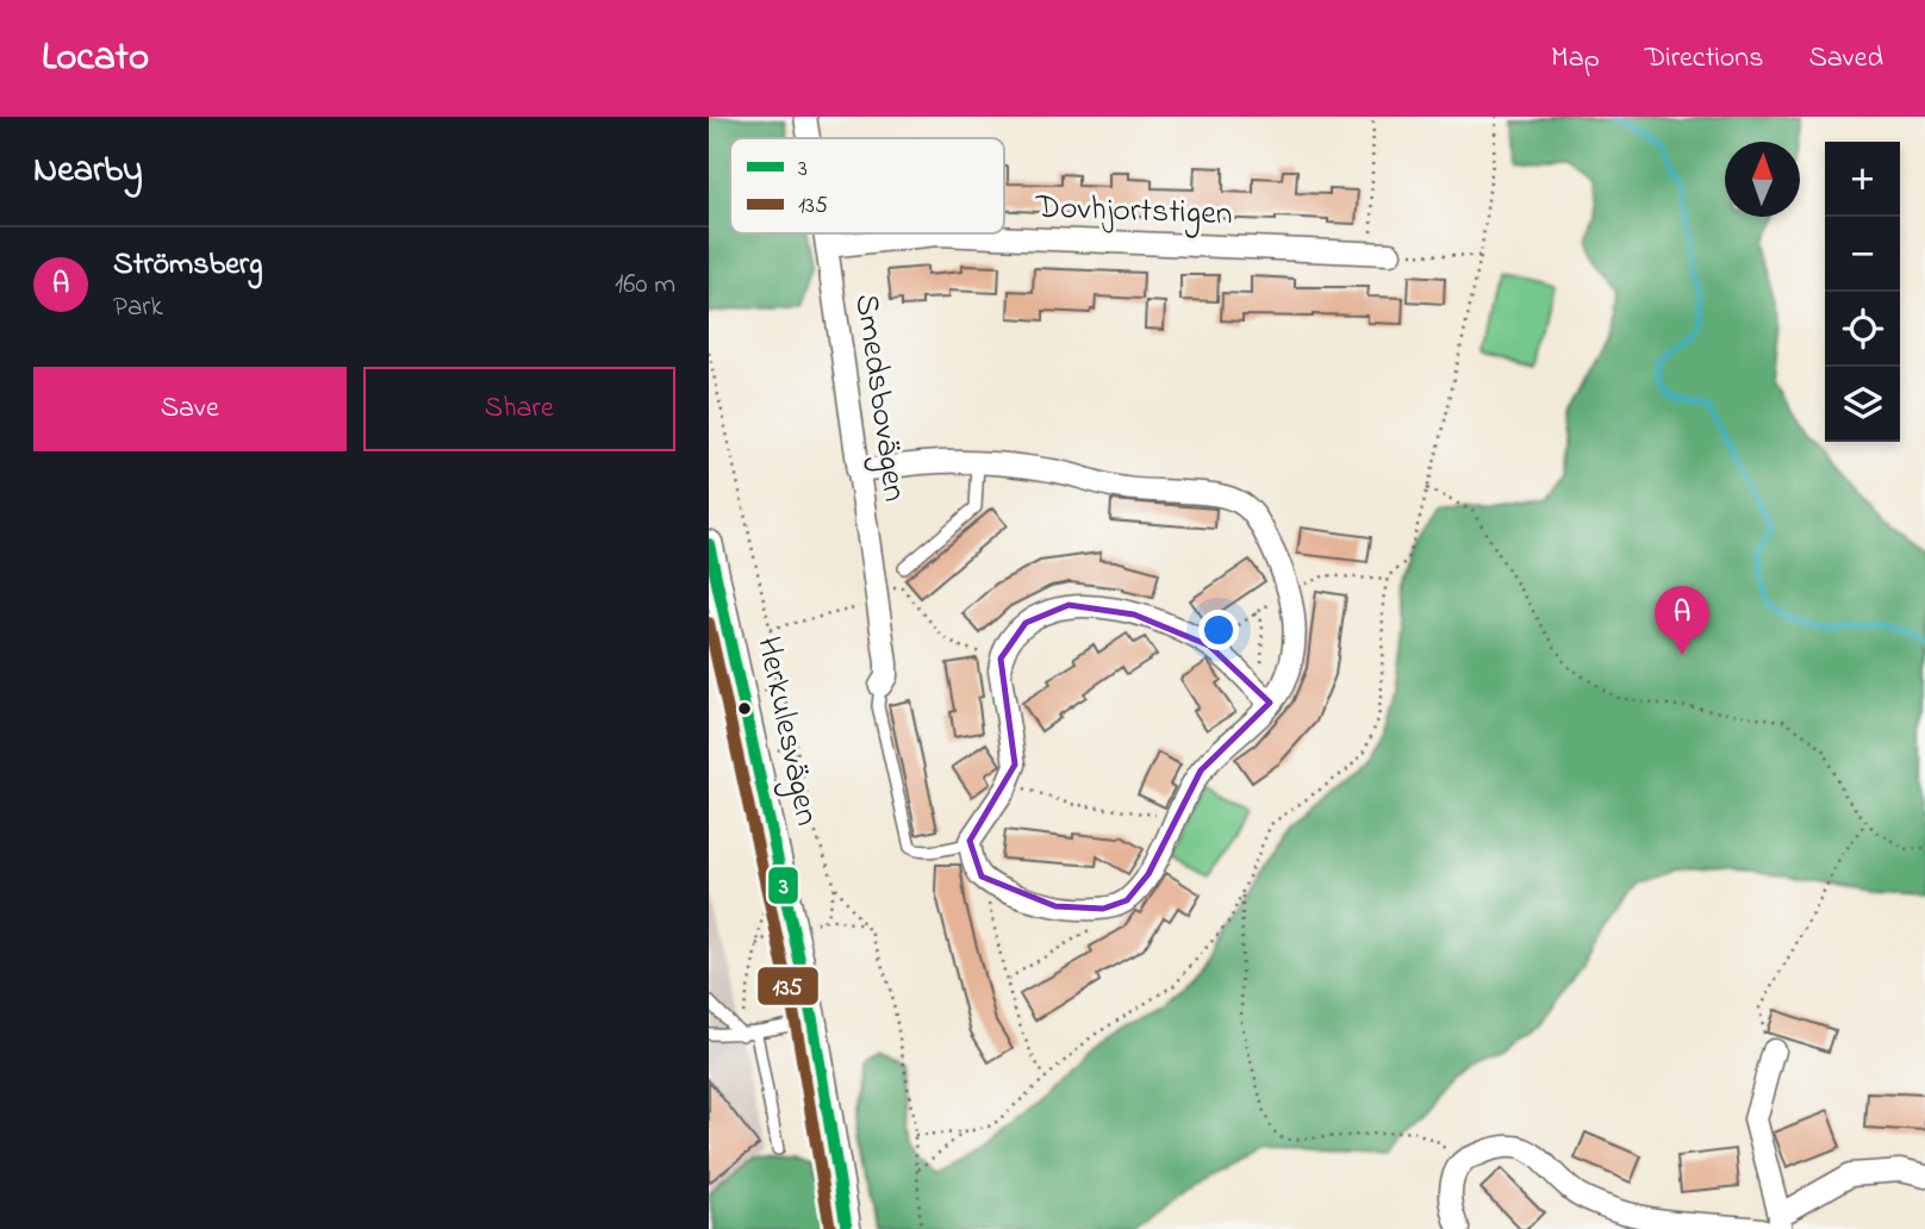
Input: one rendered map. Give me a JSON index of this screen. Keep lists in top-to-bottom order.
{
  "streets": {
    "street": ["Dovhjortstigen", "Smedsbovägen", "Herkulesvägen"]
  },
  "crossings": [
    ["Dovhjortstigen", "Smedsbovägen"]
  ],
  "lines": ["transit line 3", "transit line 135"],
  "legend": ["3", "135"],
  "north": "top",
  "page": {
    "header": "Locato",
    "nav": ["Map", "Directions", "Saved"],
    "heading": "Nearby",
    "map_buttons": ["+", "−"],
    "list": [
      {
        "mark": "A",
        "name": "Strömsberg",
        "note": "Park",
        "value": "160 m"
      }
    ],
    "buttons": ["Save", "Share"],
    "pins": "A"
  }
}
